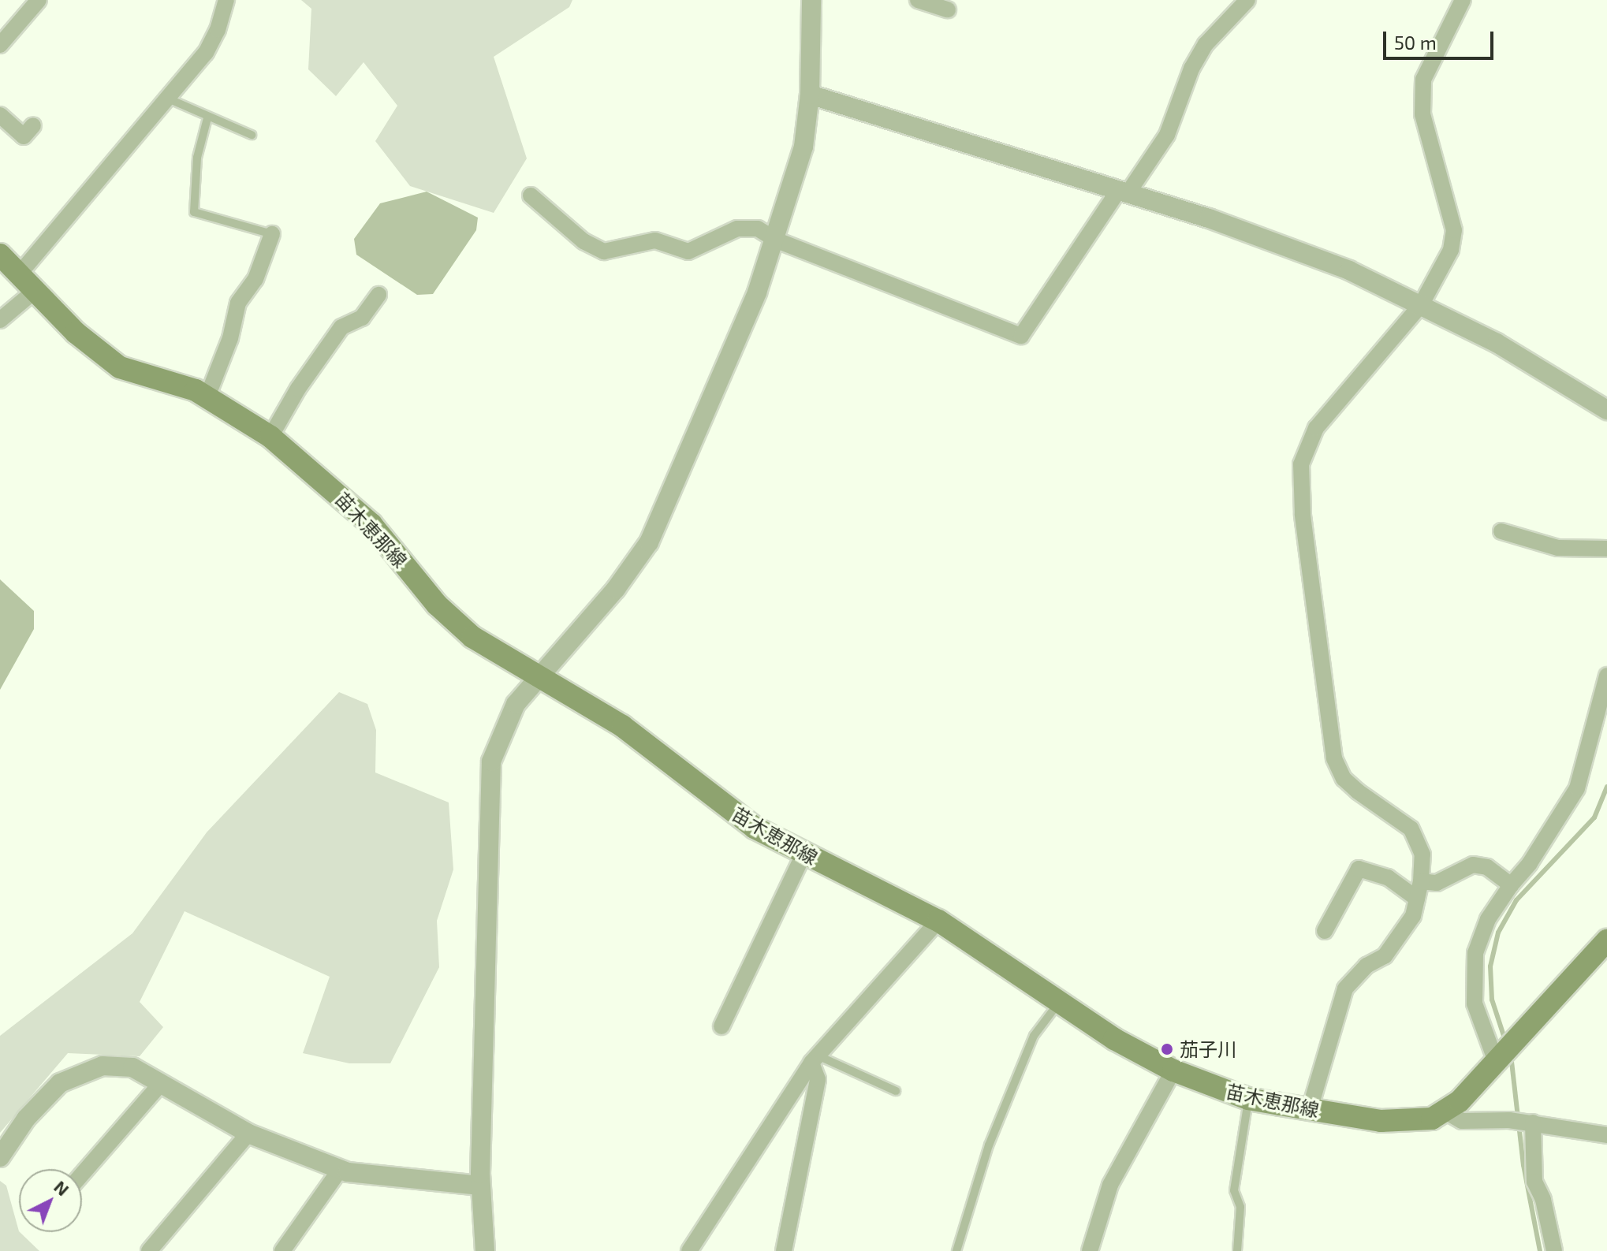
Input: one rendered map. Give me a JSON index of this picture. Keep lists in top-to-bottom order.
{
  "streets": {
    "main road": ["苗木恵那線"]
  },
  "places": ["茄子川"],
  "scale_bar": "50 m",
  "north": "top right"
}
